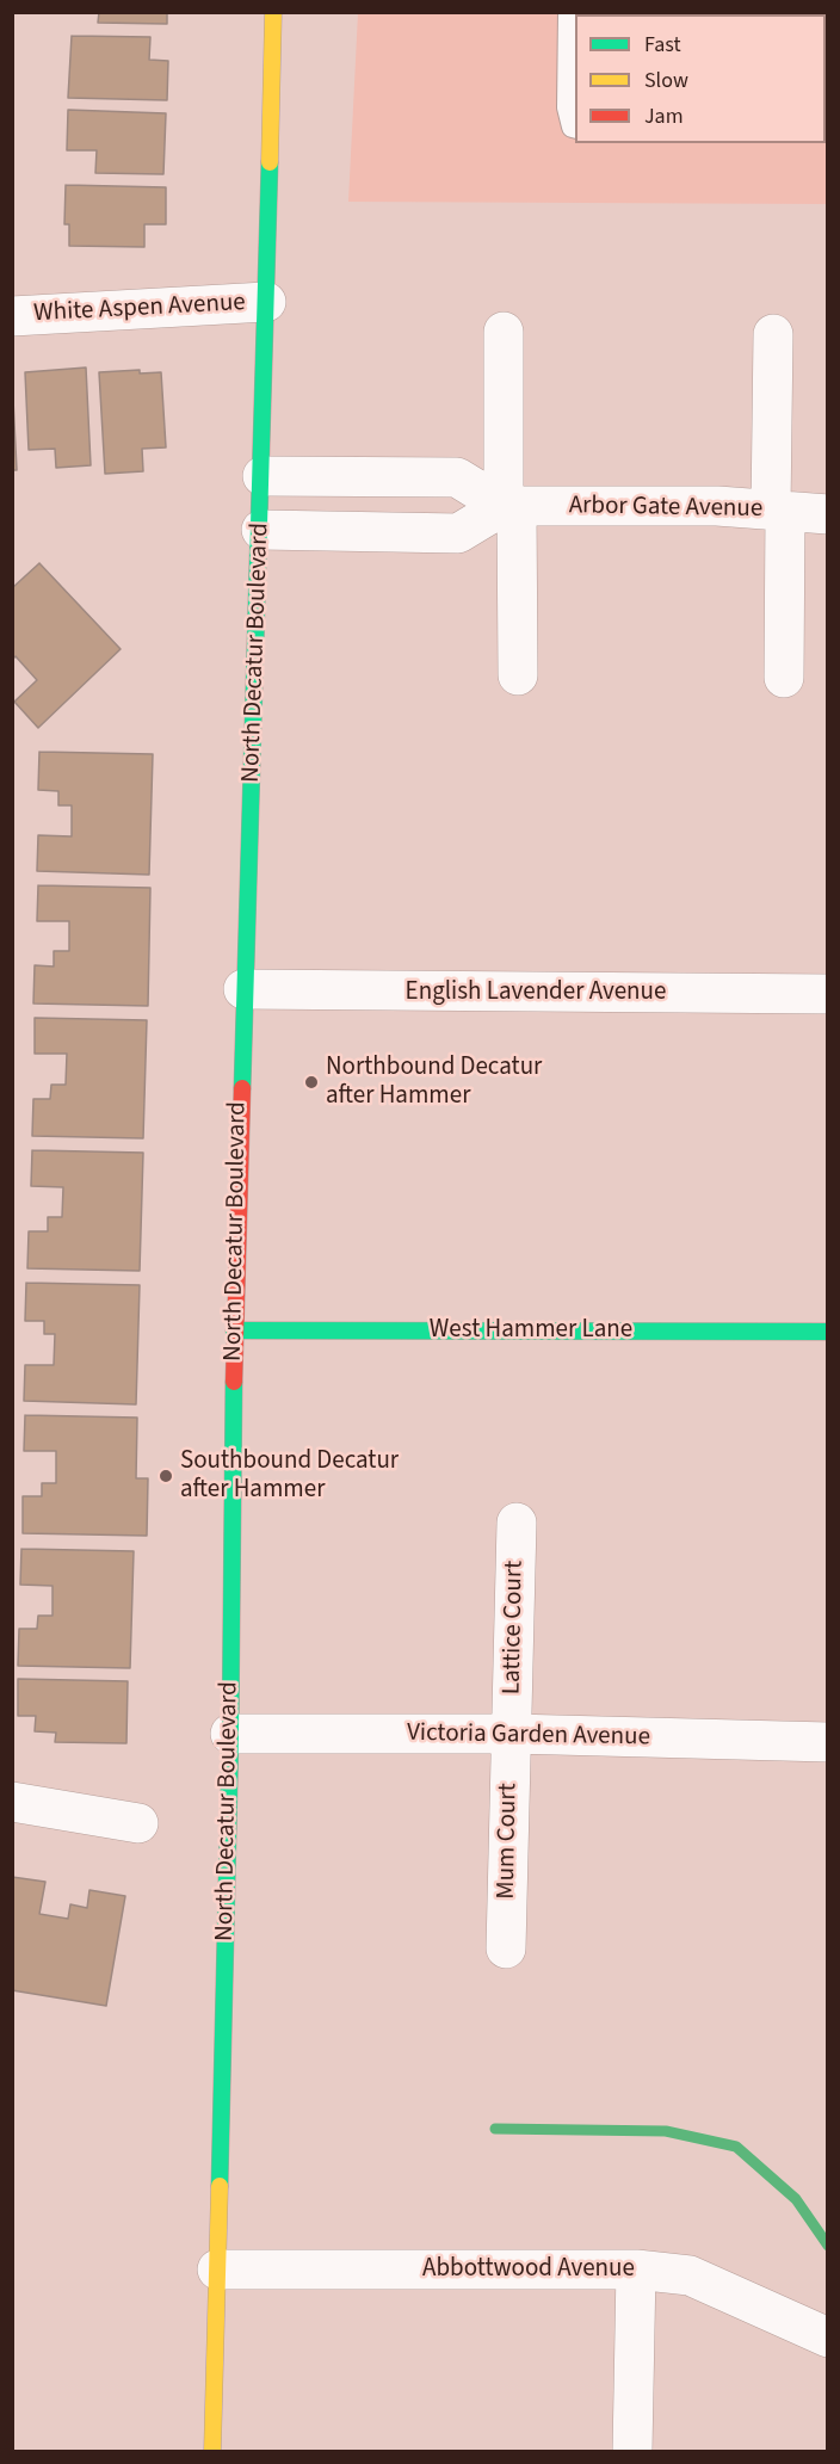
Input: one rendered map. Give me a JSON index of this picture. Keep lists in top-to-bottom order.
{
  "streets": {
    "main road": ["North Decatur Boulevard", "West Hammer Lane"],
    "street": [
      "White Aspen Avenue",
      "Arbor Gate Avenue",
      "English Lavender Avenue",
      "Lattice Court",
      "Victoria Garden Avenue",
      "Mum Court",
      "Abbottwood Avenue"
    ]
  },
  "crossings": [
    ["White Aspen Avenue", "North Decatur Boulevard"],
    ["North Decatur Boulevard", "English Lavender Avenue"],
    ["North Decatur Boulevard", "West Hammer Lane"],
    ["North Decatur Boulevard", "Victoria Garden Avenue"],
    ["North Decatur Boulevard", "Abbottwood Avenue"],
    ["Lattice Court", "Victoria Garden Avenue"],
    ["Lattice Court", "Mum Court"],
    ["Victoria Garden Avenue", "Mum Court"]
  ],
  "places": ["Northbound Decatur after Hammer", "Southbound Decatur after Hammer"],
  "legend": ["Fast", "Slow", "Jam"]
}
